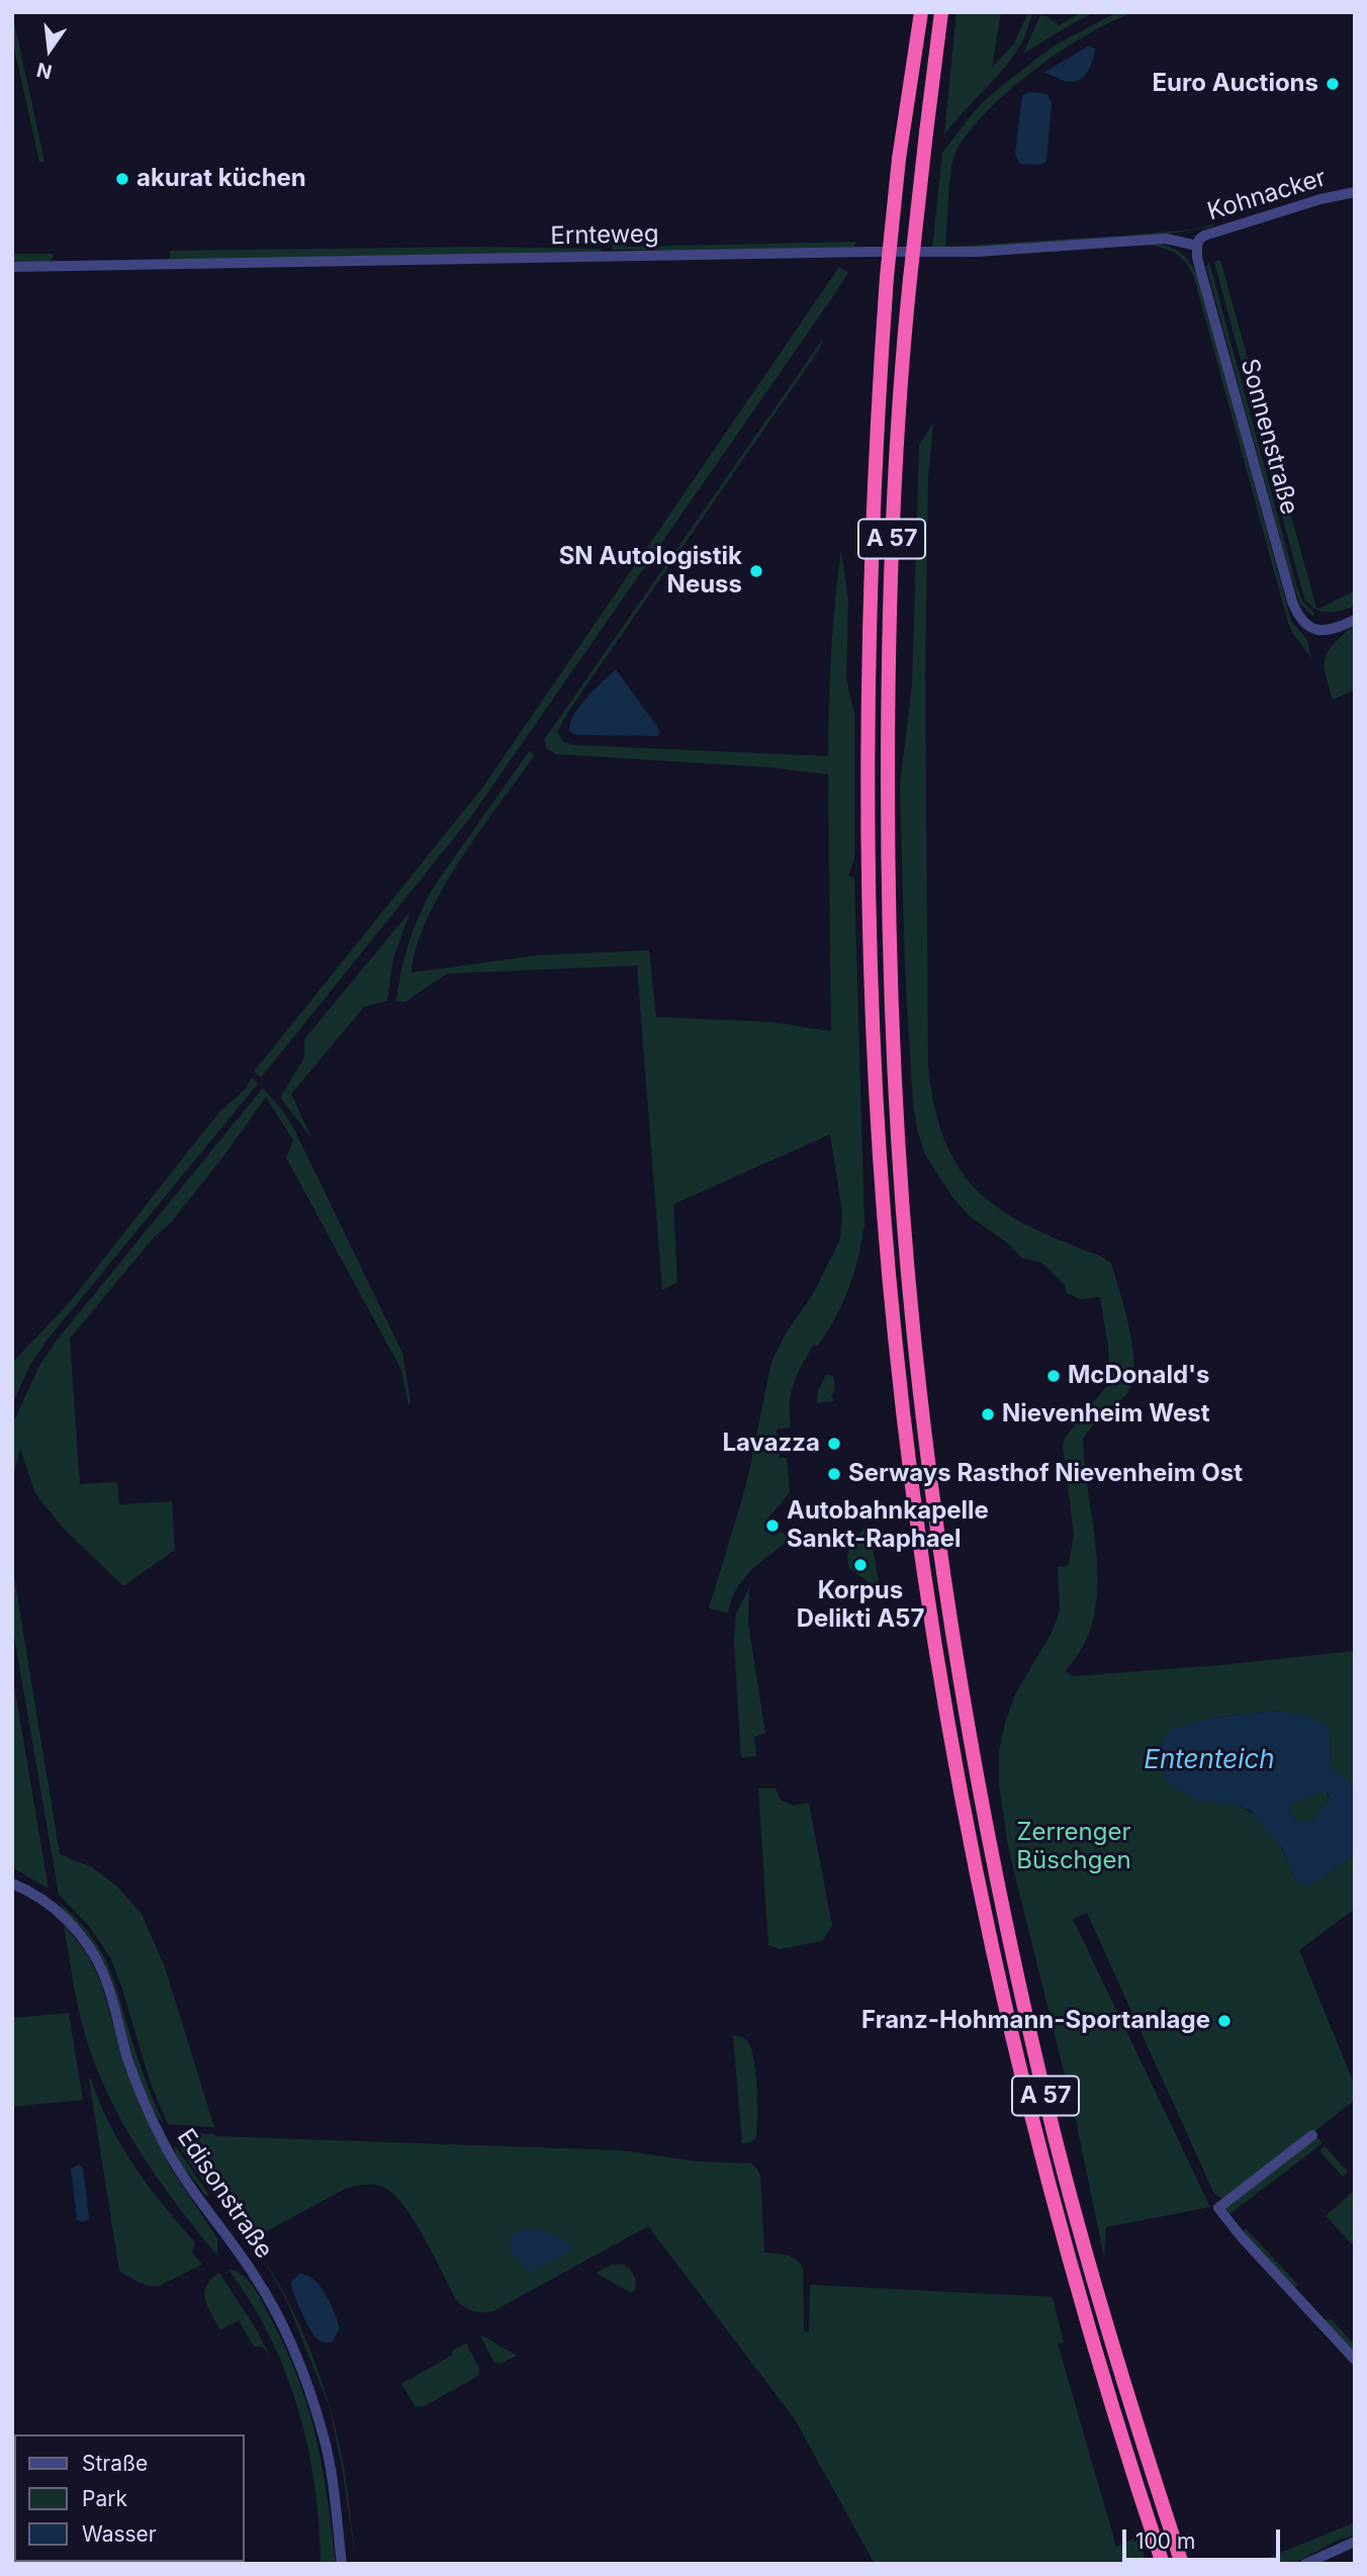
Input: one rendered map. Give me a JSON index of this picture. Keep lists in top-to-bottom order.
{
  "streets": {
    "highway": ["A 57"],
    "street": [
      "Kohnacker",
      "Ernteweg",
      "Sonnenstraße",
      "Edisonstraße"
    ]
  },
  "crossings": [
    ["Kohnacker", "Ernteweg"],
    ["Kohnacker", "Sonnenstraße"],
    ["Ernteweg", "Sonnenstraße"]
  ],
  "water": ["Ententeich"],
  "parks": ["Zerrenger Büschgen"],
  "places": [
    "Euro Auctions",
    "akurat küchen",
    "SN Autologistik Neuss",
    "McDonald's",
    "Nievenheim West",
    "Lavazza",
    "Serways Rasthof Nievenheim Ost",
    "Autobahnkapelle Sankt-Raphael",
    "Korpus Delikti A57",
    "Franz-Hohmann-Sportanlage"
  ],
  "legend": ["Straße", "Park", "Wasser"],
  "scale_bar": "100 m",
  "north": "bottom"
}
